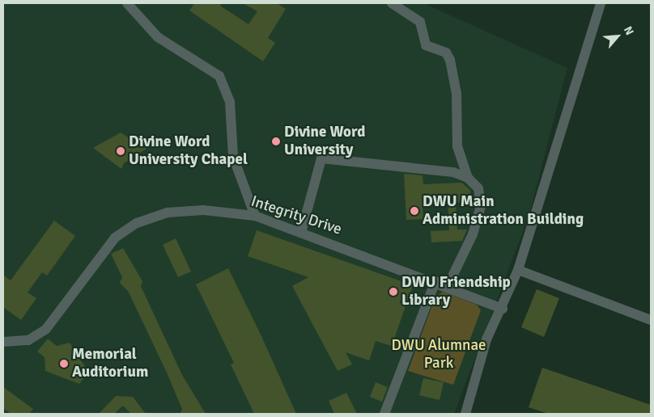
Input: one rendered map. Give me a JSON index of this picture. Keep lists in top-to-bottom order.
{
  "streets": {
    "street": ["Integrity Drive"]
  },
  "parks": ["DWU Alumnae Park"],
  "places": [
    "Divine Word University",
    "Divine Word University Chapel",
    "DWU Main Administration Building",
    "DWU Friendship Library",
    "Memorial Auditorium"
  ],
  "north": "top right"
}
